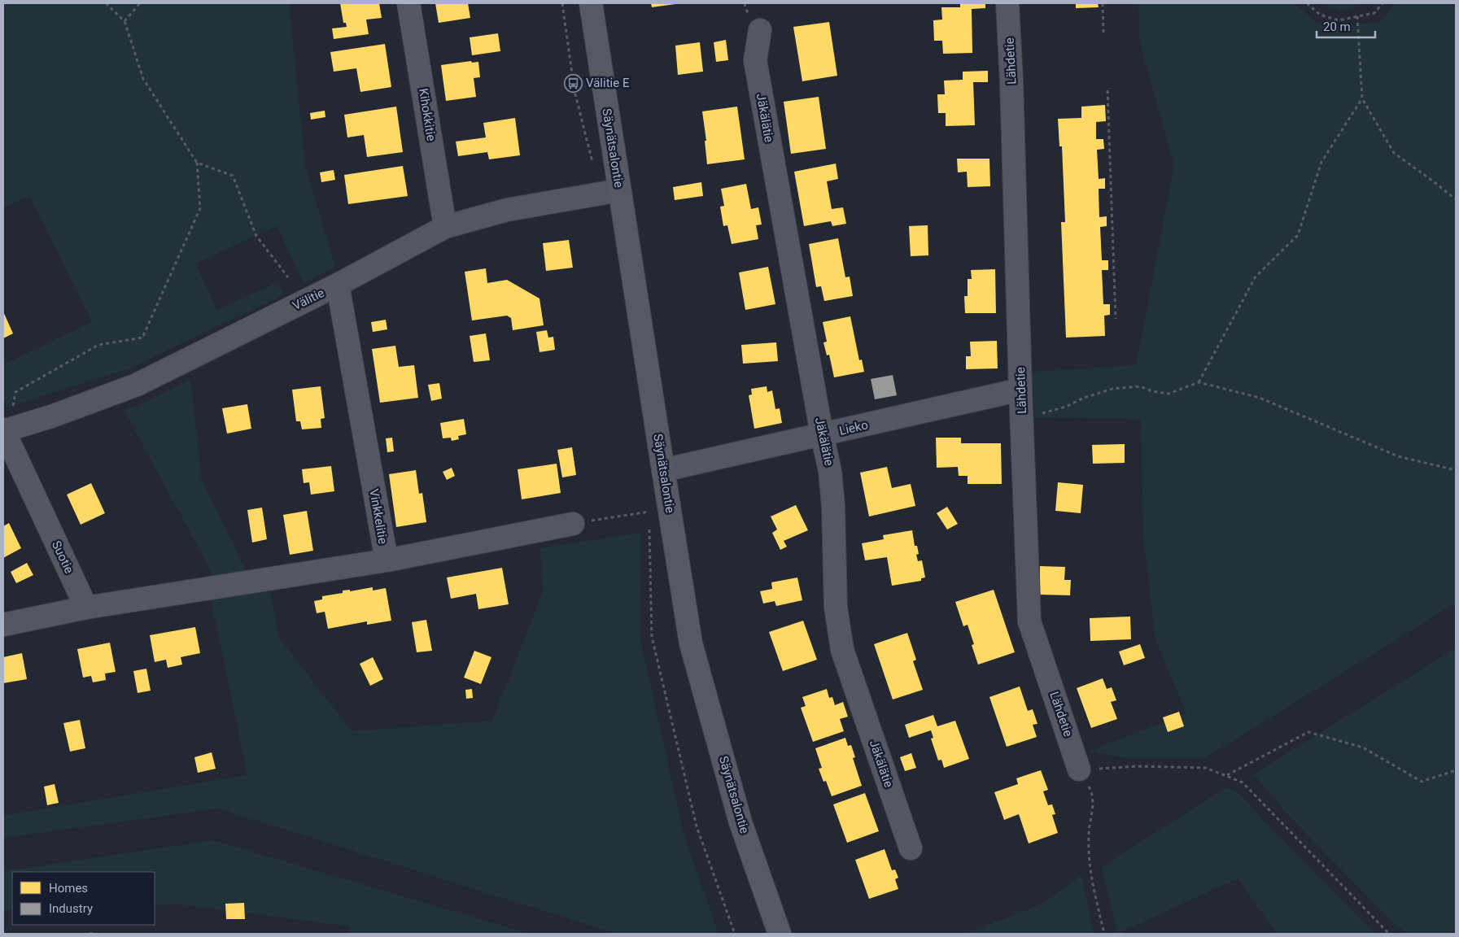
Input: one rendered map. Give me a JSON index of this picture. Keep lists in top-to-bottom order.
{
  "streets": {
    "main road": ["Säynätsalontie"],
    "street": [
      "Lähdetie",
      "Kihokkitie",
      "Jäkälätie",
      "Välitie",
      "Lieko",
      "Vinkkelitie",
      "Suotie"
    ]
  },
  "crossings": [
    ["Lähdetie", "Lieko"],
    ["Kihokkitie", "Välitie"],
    ["Jäkälätie", "Lieko"],
    ["Säynätsalontie", "Välitie"],
    ["Säynätsalontie", "Lieko"],
    ["Välitie", "Vinkkelitie"],
    ["Välitie", "Suotie"]
  ],
  "places": {
    "bus stop": ["Välitie E"]
  },
  "legend": ["Homes", "Industry"],
  "scale_bar": "20 m"
}
